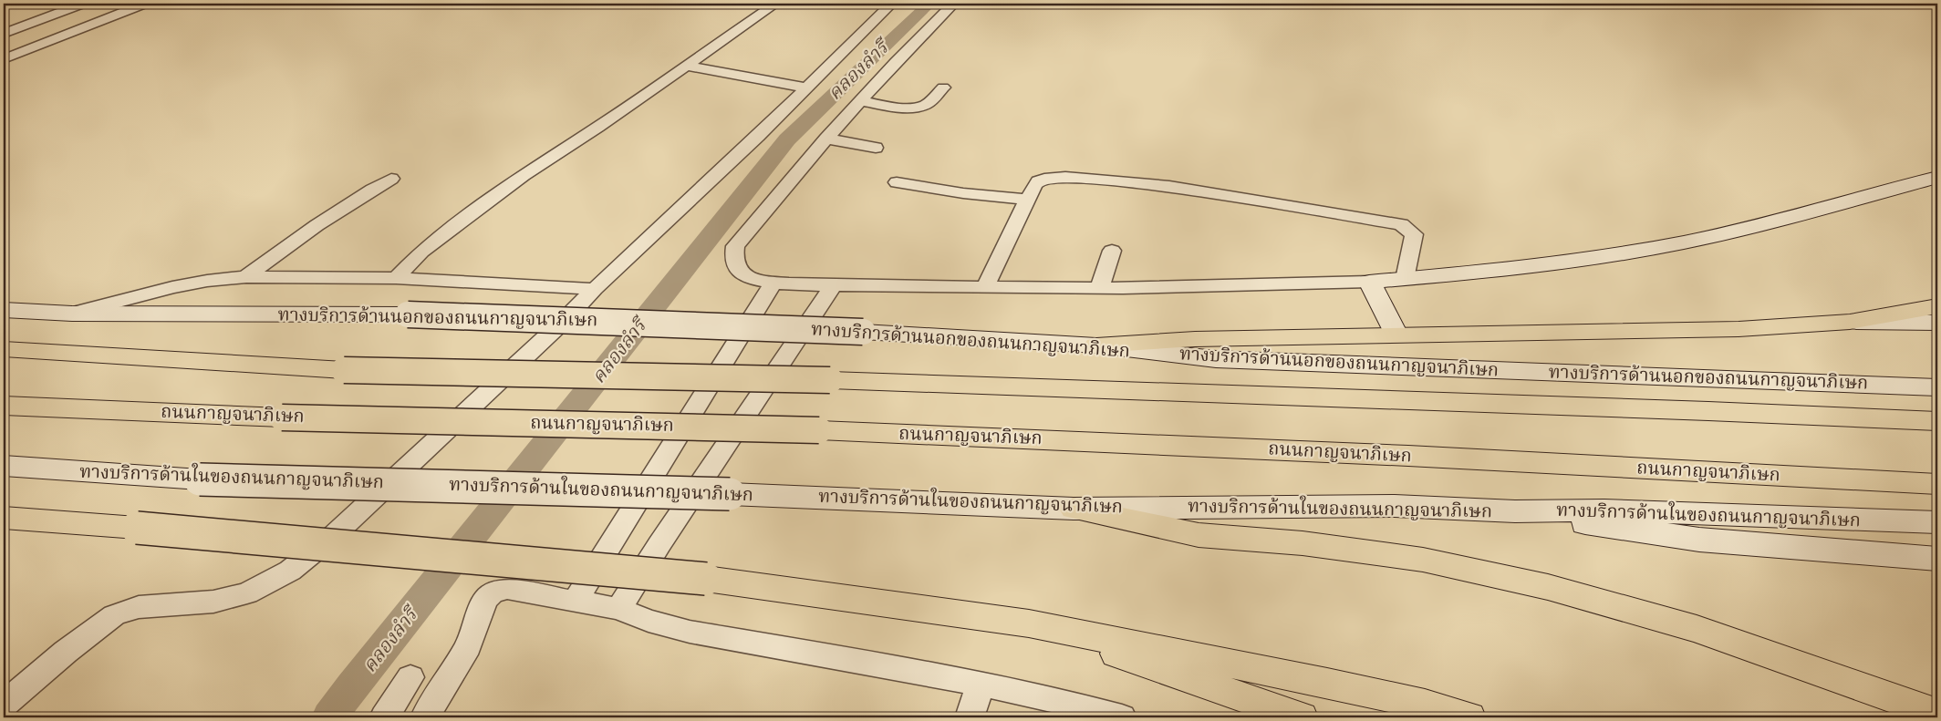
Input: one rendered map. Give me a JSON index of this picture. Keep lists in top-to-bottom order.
{
  "streets": {
    "main road": ["ทางบริการด้านนอกของถนนกาญจนาภิเษก", "ถนนกาญจนาภิเษก", "ทางบริการด้านในของถนนกาญจนาภิเษก"]
  },
  "water": ["คลองลำรี"]
}
